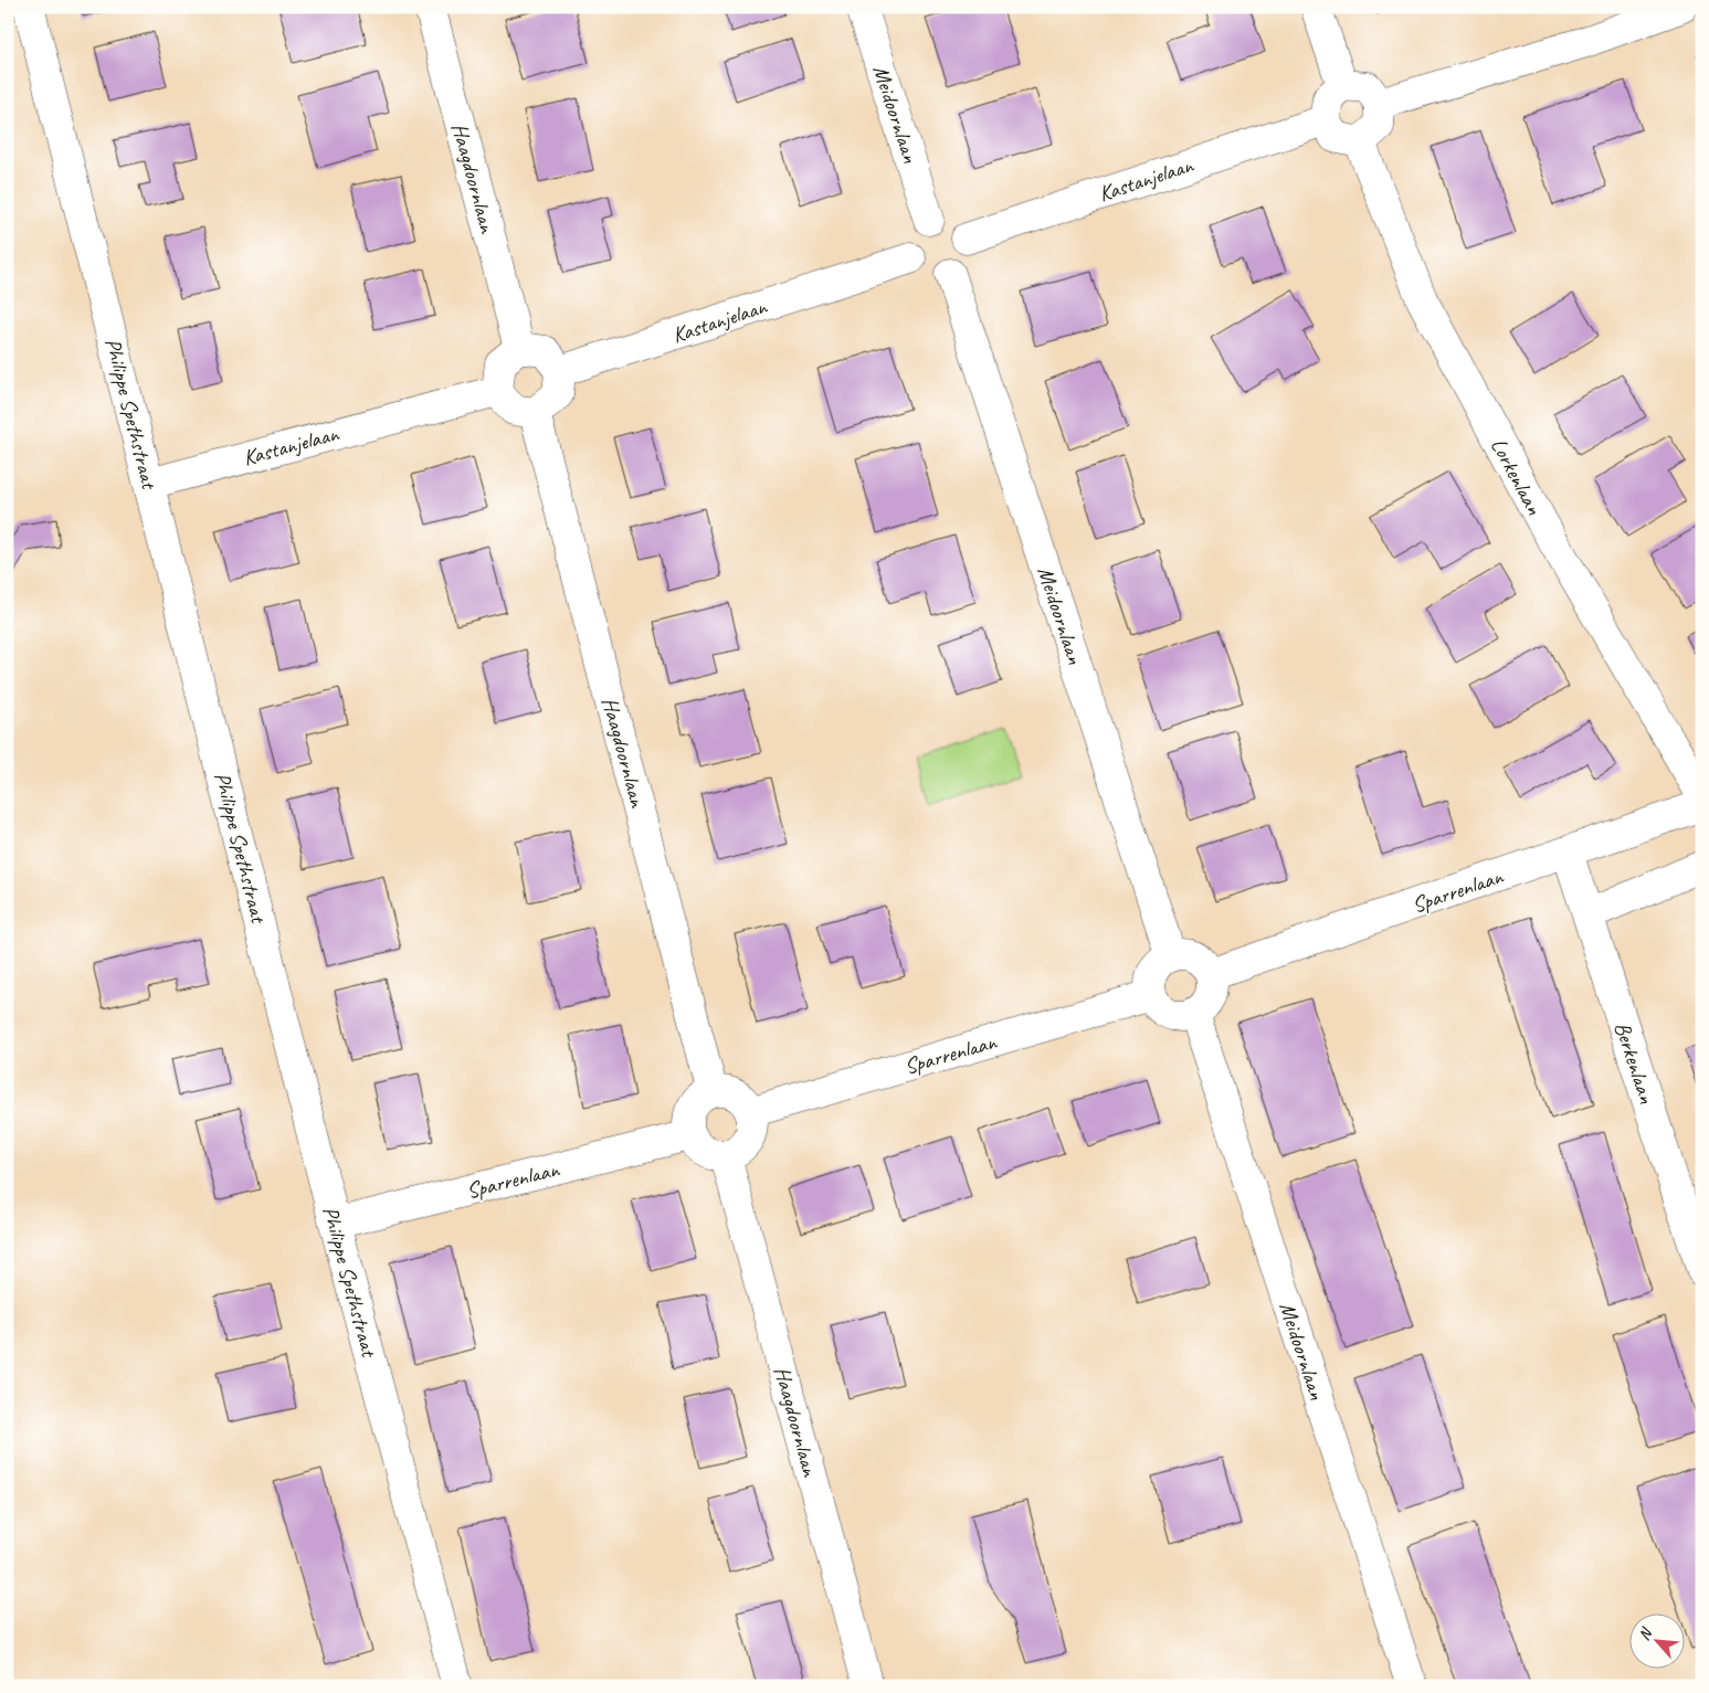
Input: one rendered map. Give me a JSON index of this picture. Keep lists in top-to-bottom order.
{
  "streets": {
    "street": [
      "Meidoornlaan",
      "Haagdoornlaan",
      "Kastanjelaan",
      "Philippe Spethstraat",
      "Lorkenlaan",
      "Sparrenlaan",
      "Berkenlaan"
    ]
  },
  "crossings": [
    ["Meidoornlaan", "Kastanjelaan"],
    ["Meidoornlaan", "Sparrenlaan"],
    ["Haagdoornlaan", "Kastanjelaan"],
    ["Haagdoornlaan", "Sparrenlaan"],
    ["Kastanjelaan", "Philippe Spethstraat"],
    ["Kastanjelaan", "Lorkenlaan"],
    ["Philippe Spethstraat", "Sparrenlaan"],
    ["Sparrenlaan", "Berkenlaan"]
  ],
  "north": "top left"
}
